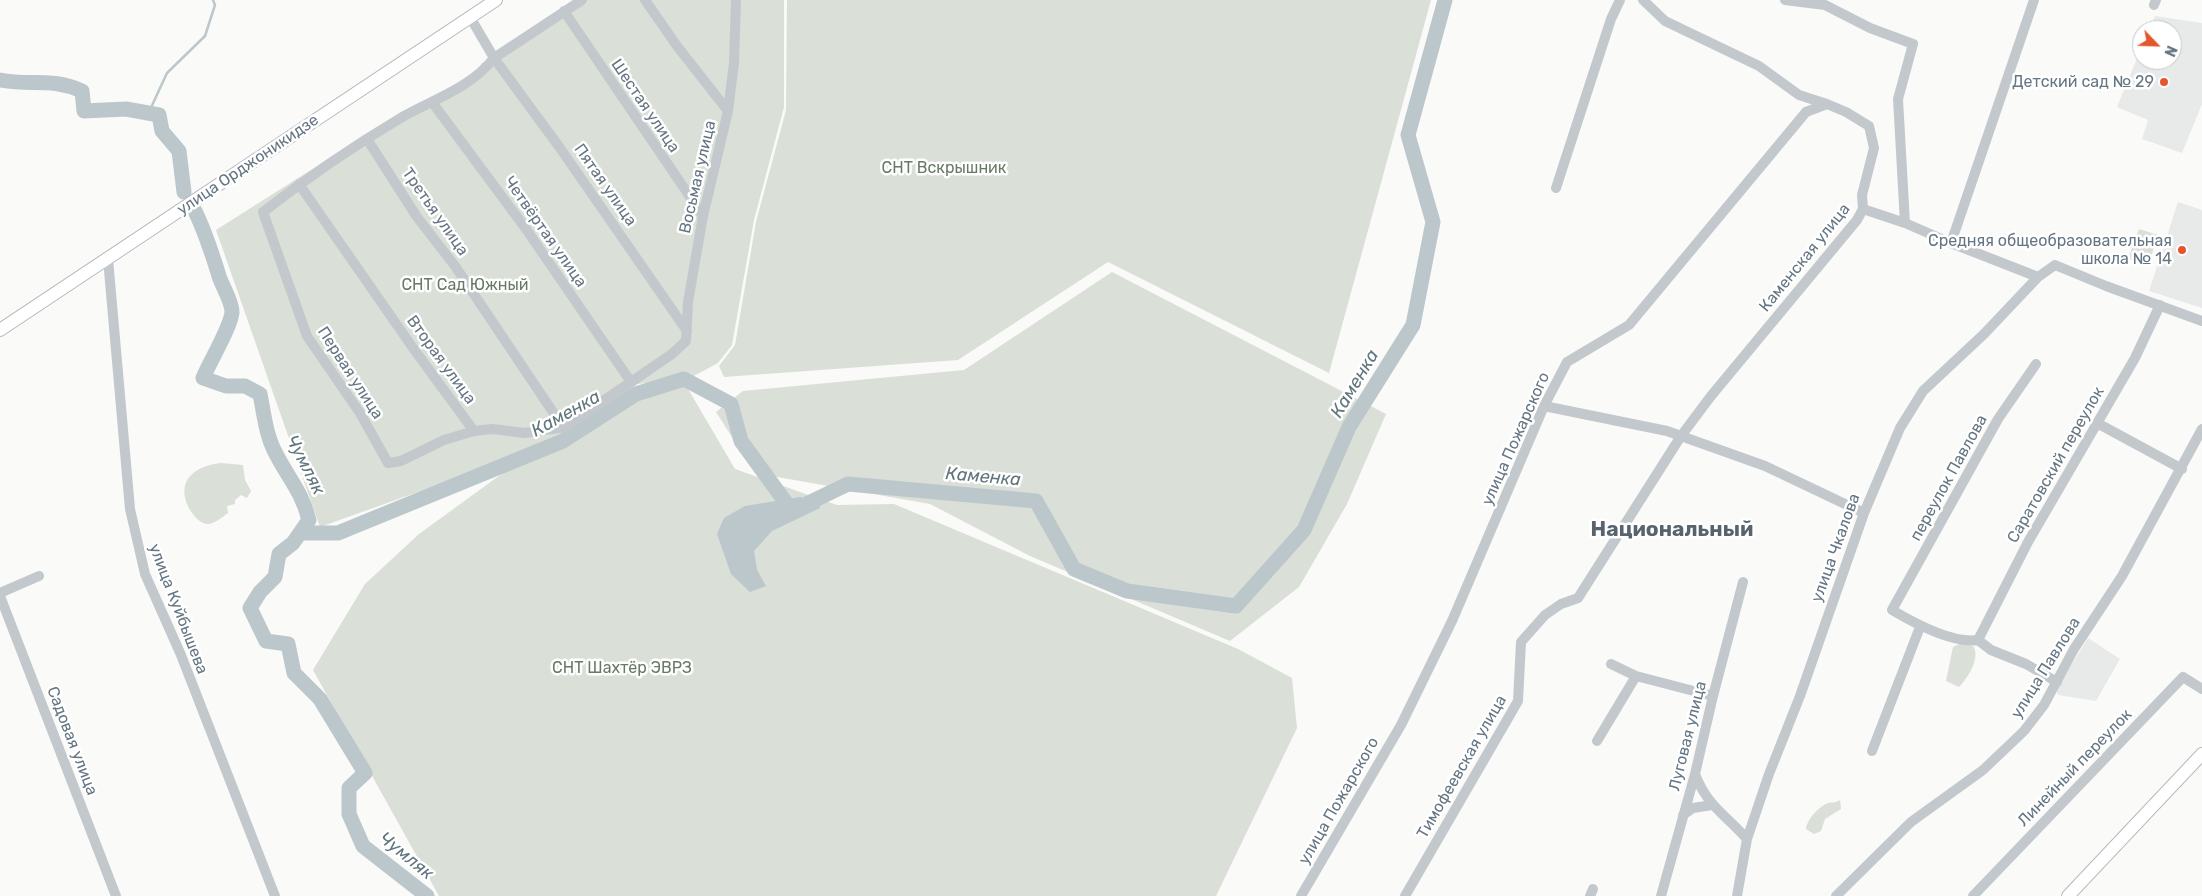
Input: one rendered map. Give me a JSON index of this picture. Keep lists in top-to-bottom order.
{
  "streets": {
    "main road": ["улица Орджоникидзе"],
    "street": [
      "Шестая улица",
      "Восьмая улица",
      "Пятая улица",
      "Третья улица",
      "Четвёртая улица",
      "Каменская улица",
      "Вторая улица",
      "Первая улица",
      "улица Пожарского",
      "Саратовский переулок",
      "переулок Павлова",
      "улица Чкалова",
      "улица Куйбышева",
      "улица Павлова",
      "Луговая улица",
      "Садовая улица",
      "Тимофеевская улица",
      "Линейный переулок"
    ]
  },
  "crossings": [
    ["Шестая улица", "Восьмая улица"],
    ["улица Орджоникидзе", "Пятая улица"],
    ["улица Орджоникидзе", "улица Куйбышева"],
    ["Восьмая улица", "Пятая улица"],
    ["Каменская улица", "улица Чкалова"],
    ["Каменская улица", "Тимофеевская улица"],
    ["Вторая улица", "Первая улица"],
    ["Саратовский переулок", "улица Чкалова"]
  ],
  "districts": ["Национальный"],
  "water": ["Каменка", "Чумляк"],
  "parks": ["СНТ Вскрышник", "СНТ Сад Южный", "СНТ Шахтёр ЭВРЗ"],
  "places": ["Детский сад № 29", "Средняя общеобразовательная школа № 14"],
  "north": "bottom right"
}
